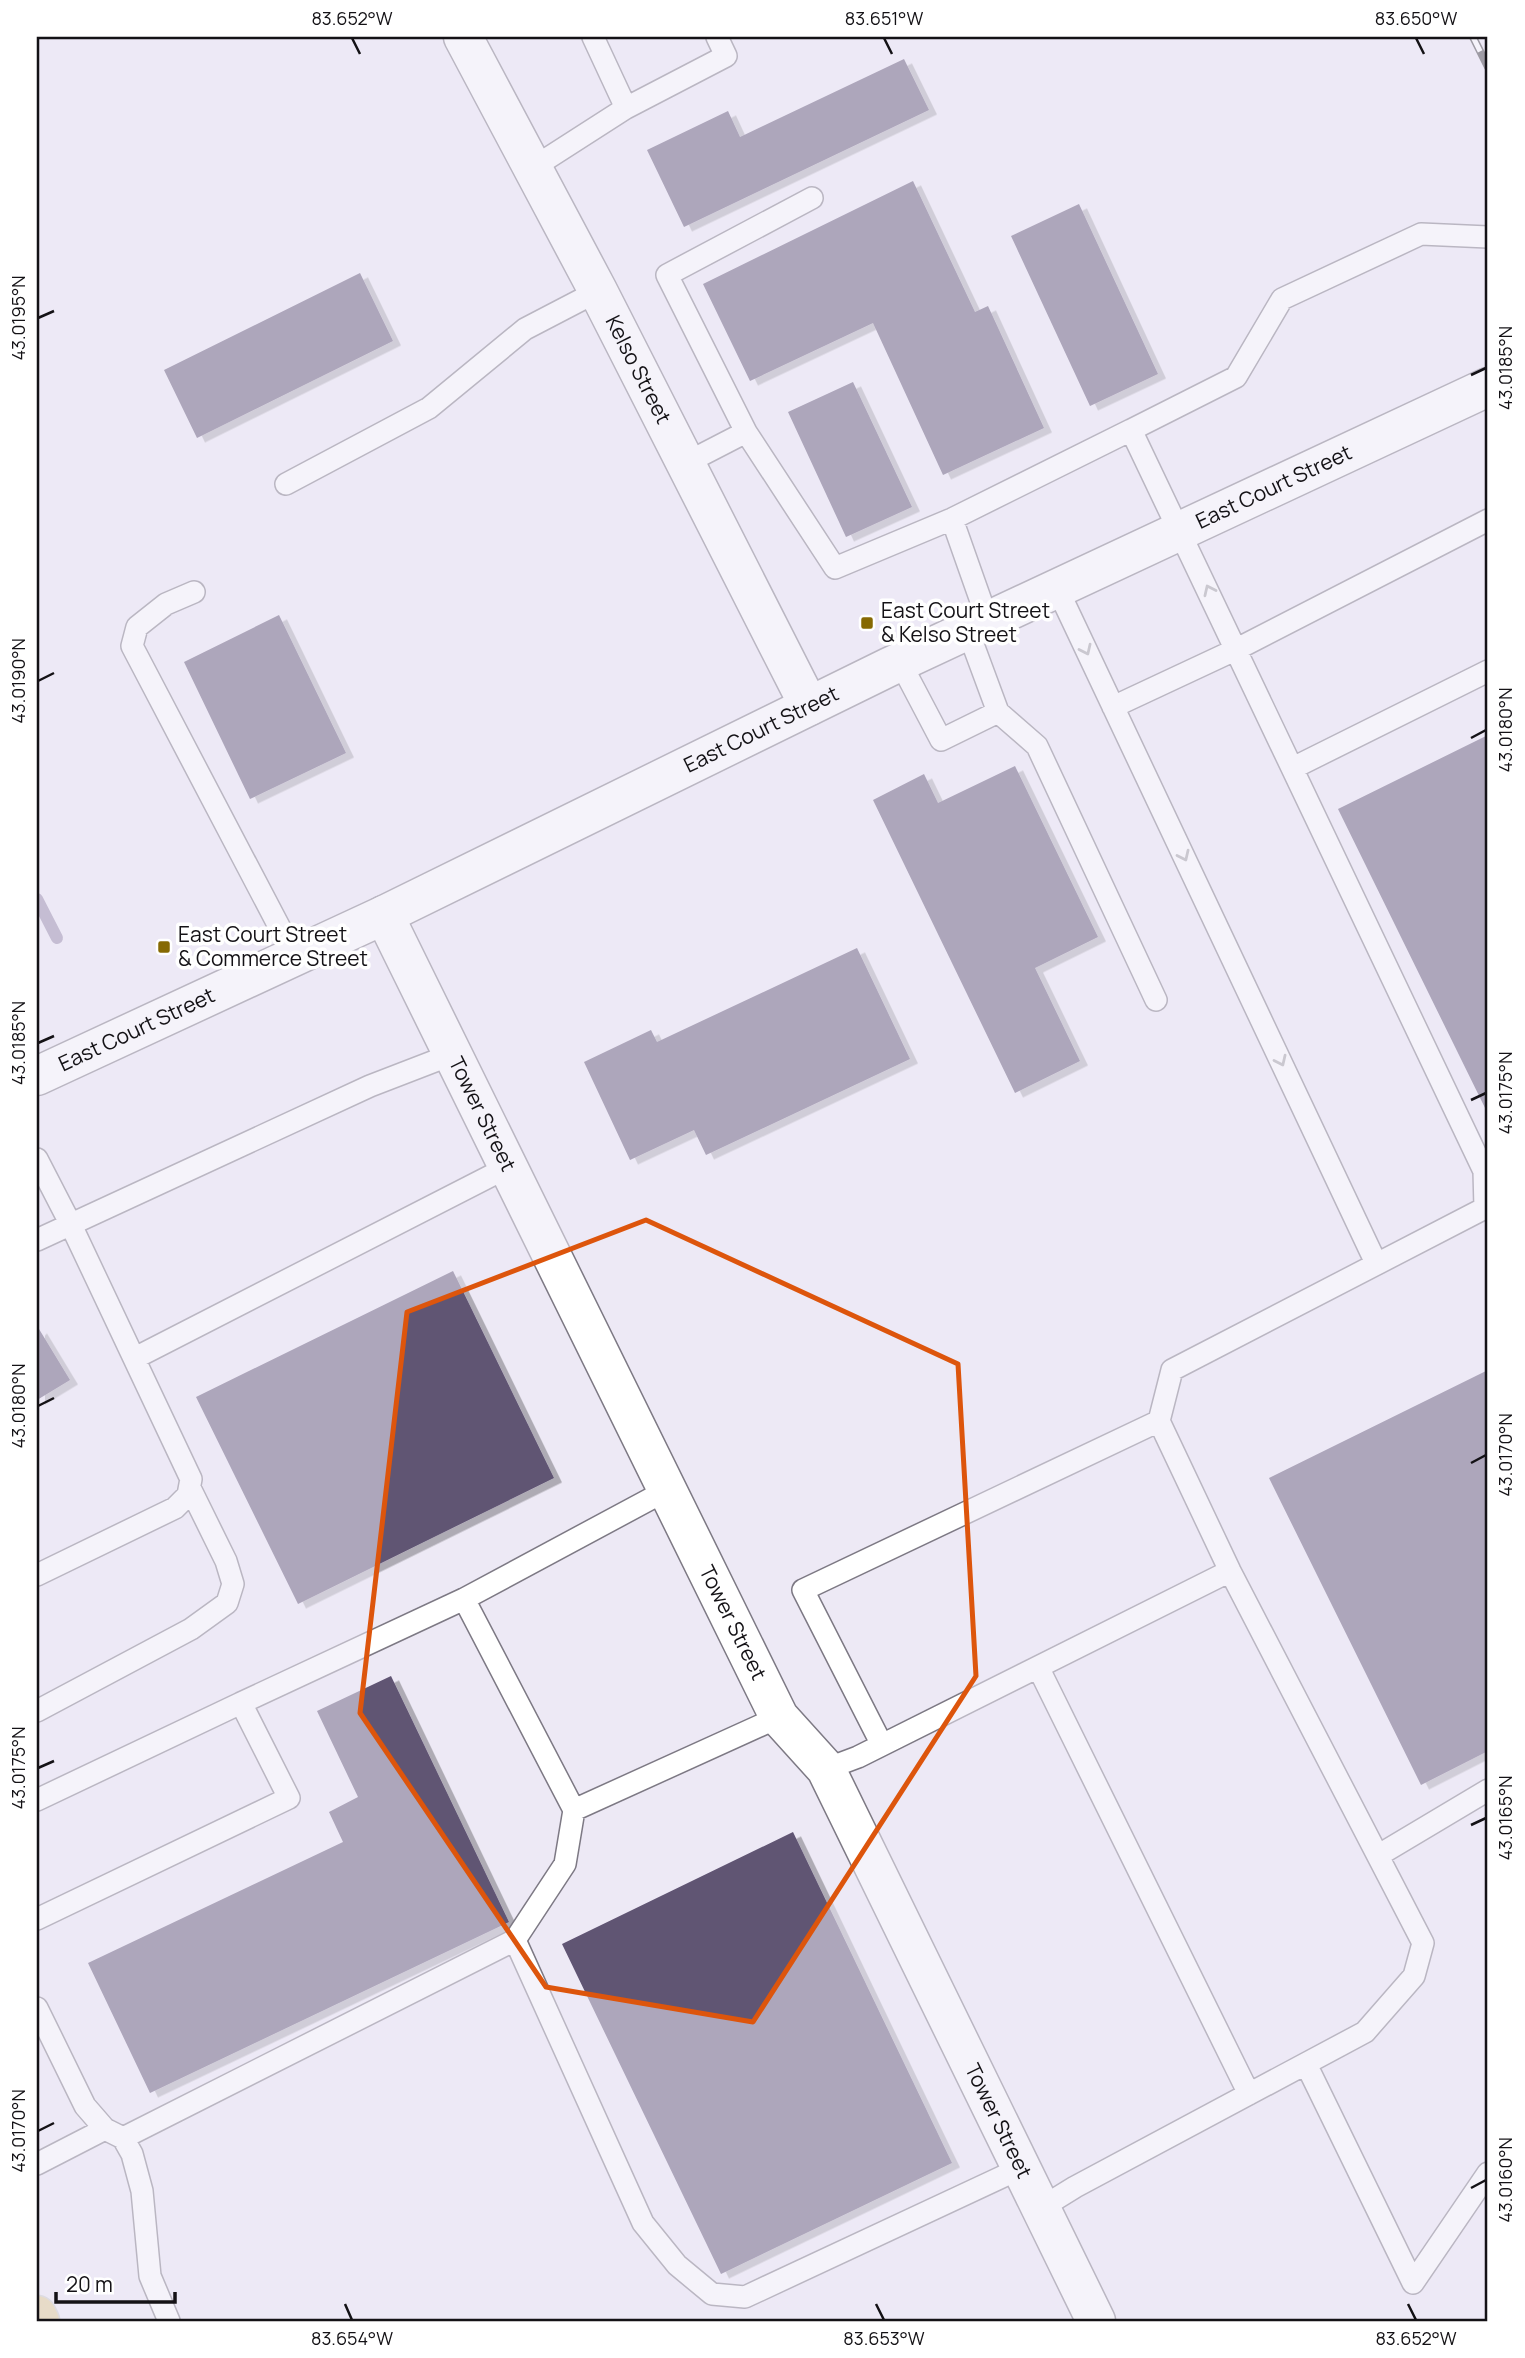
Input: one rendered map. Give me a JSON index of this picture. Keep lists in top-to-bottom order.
{
  "streets": {
    "street": ["Kelso Street", "East Court Street", "Tower Street"]
  },
  "crossings": [
    ["Kelso Street", "East Court Street"],
    ["East Court Street", "Tower Street"]
  ],
  "places": {
    "transit": ["East Court Street & Kelso Street", "East Court Street & Commerce Street"]
  },
  "scale_bar": "20 m",
  "coordinates": [
    "83.652°W",
    "83.651°W",
    "83.650°W",
    "43.0195°N",
    "43.0185°N",
    "43.0190°N",
    "43.0180°N",
    "43.0175°N",
    "43.0170°N",
    "43.0165°N",
    "43.0160°N",
    "83.654°W",
    "83.653°W"
  ]
}
